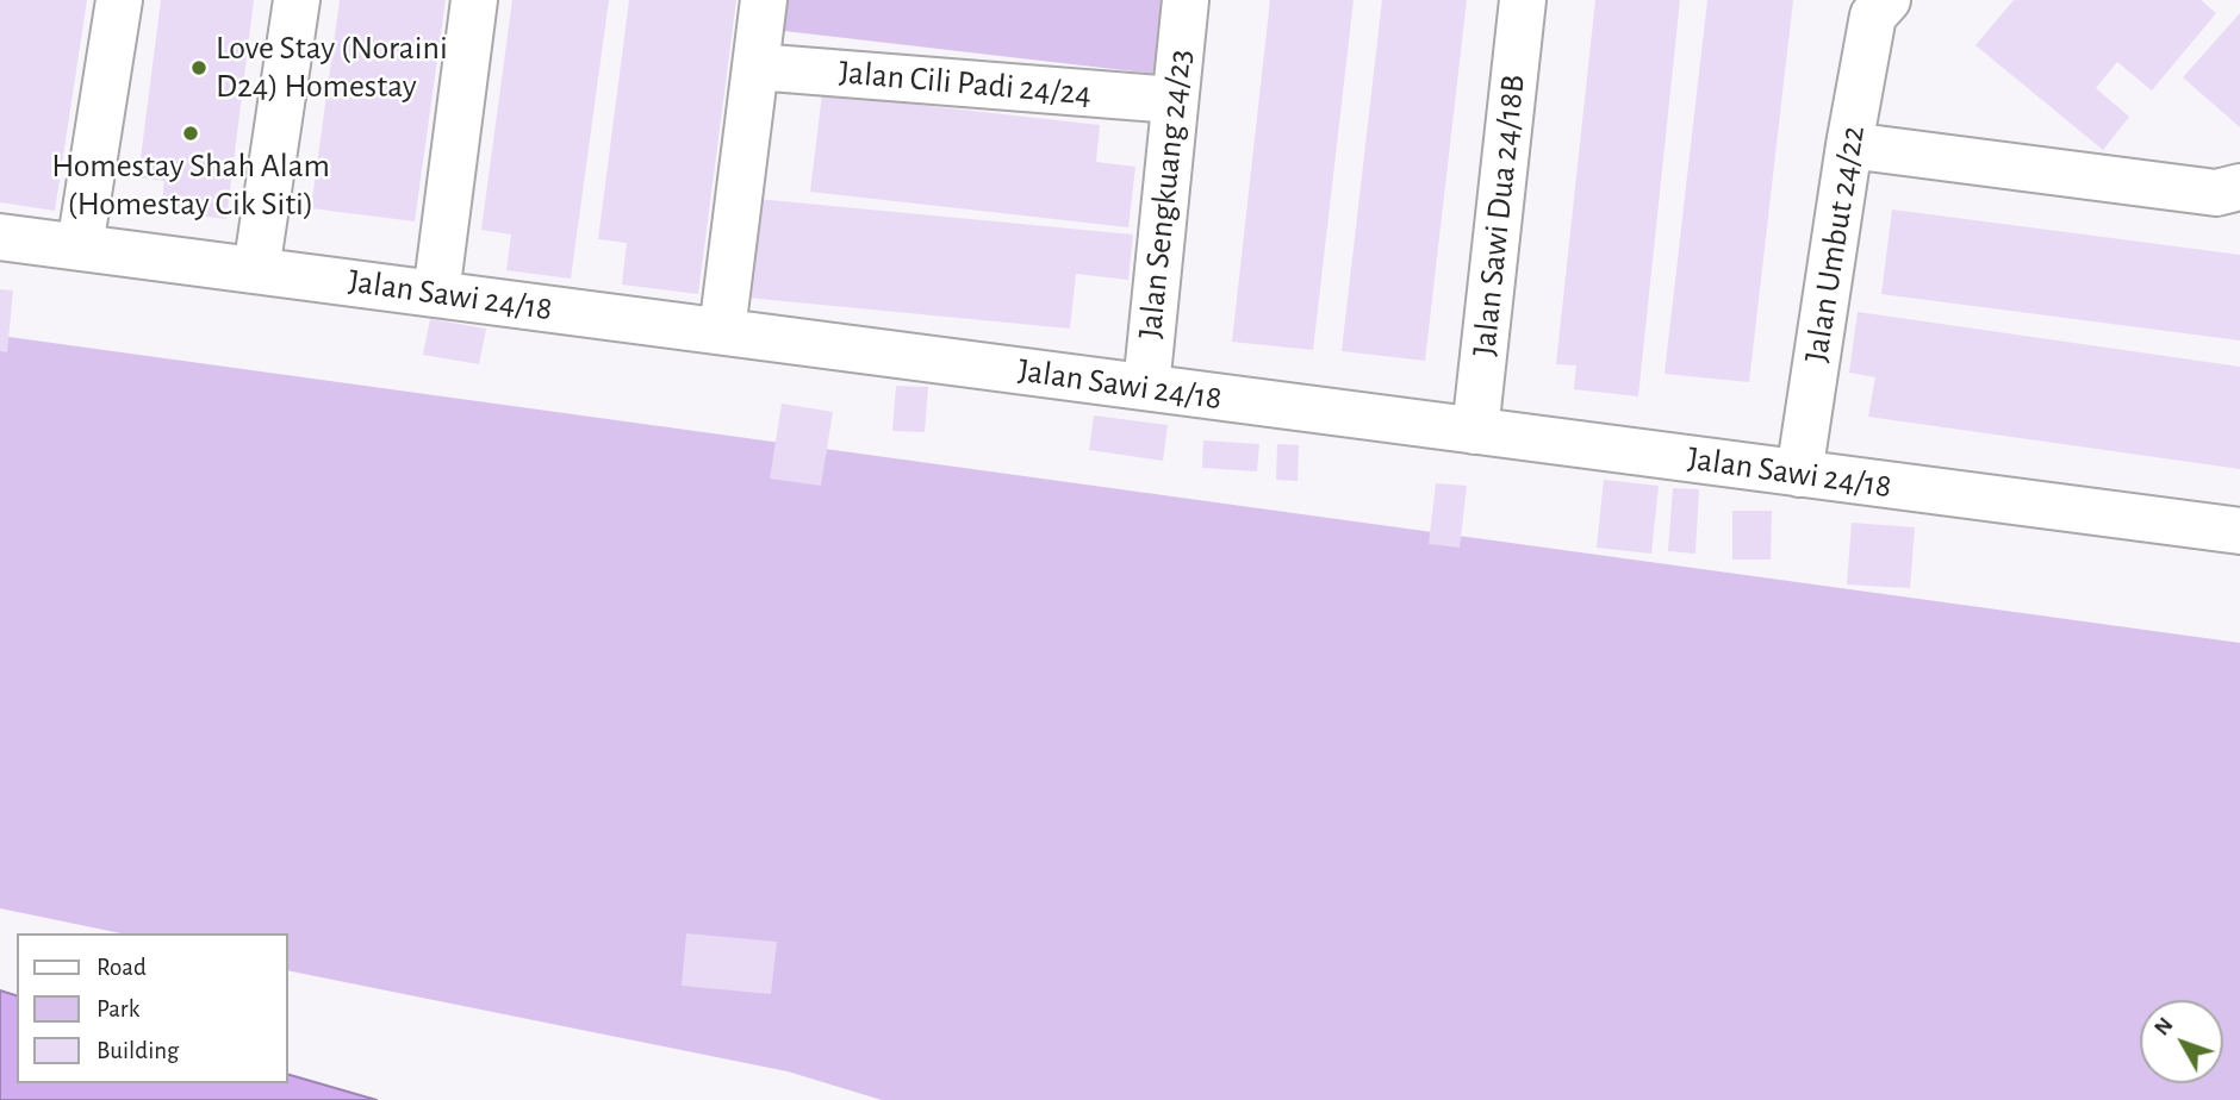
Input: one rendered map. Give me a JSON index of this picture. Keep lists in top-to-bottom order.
{
  "streets": {
    "street": [
      "Jalan Cili Padi 24/24",
      "Jalan Sengkuang 24/23",
      "Jalan Sawi Dua 24/18B",
      "Jalan Umbut 24/22",
      "Jalan Sawi 24/18"
    ]
  },
  "crossings": [
    ["Jalan Cili Padi 24/24", "Jalan Sengkuang 24/23"],
    ["Jalan Sengkuang 24/23", "Jalan Sawi 24/18"],
    ["Jalan Sawi Dua 24/18B", "Jalan Sawi 24/18"],
    ["Jalan Umbut 24/22", "Jalan Sawi 24/18"]
  ],
  "places": ["Love Stay (Noraini D24) Homestay", "Homestay Shah Alam (Homestay Cik Siti)"],
  "legend": ["Road", "Park", "Building"],
  "north": "top left"
}
